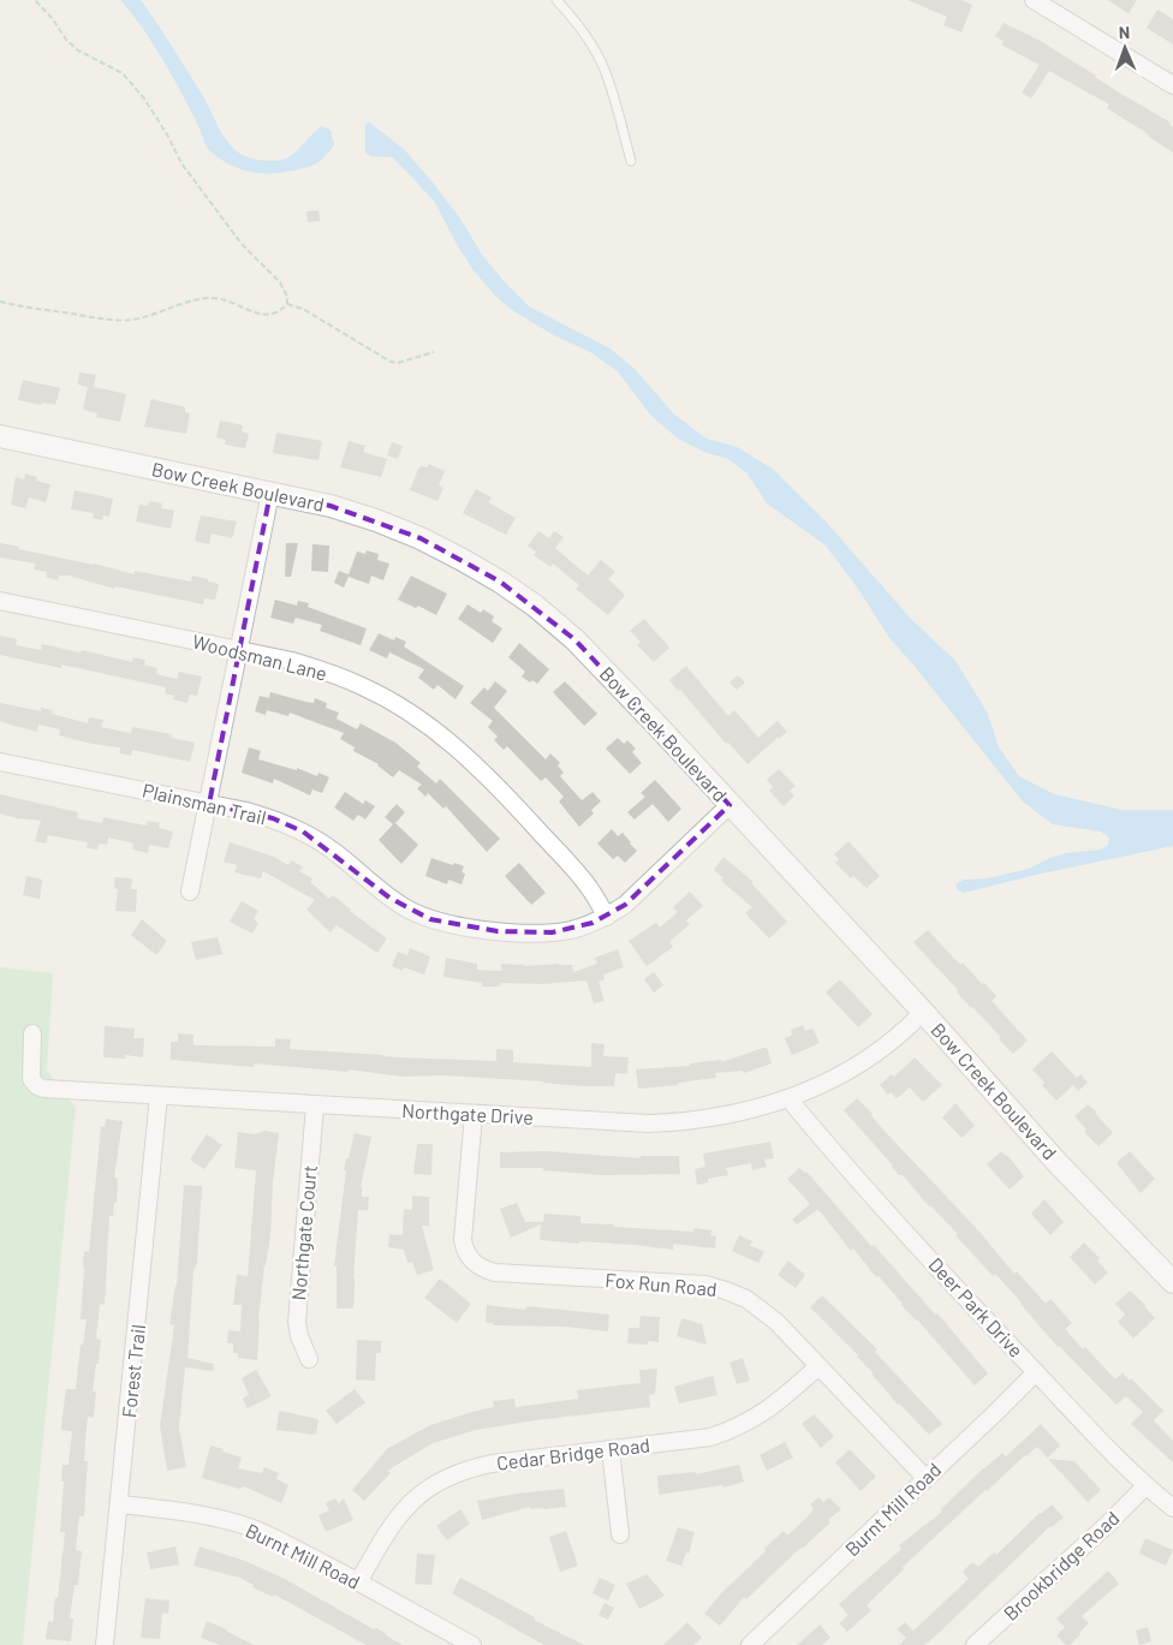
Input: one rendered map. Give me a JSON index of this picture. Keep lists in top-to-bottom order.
{
  "streets": {
    "street": [
      "Bow Creek Boulevard",
      "Woodsman Lane",
      "Plainsman Trail",
      "Northgate Drive",
      "Northgate Court",
      "Fox Run Road",
      "Deer Park Drive",
      "Forest Trail",
      "Cedar Bridge Road",
      "Burnt Mill Road",
      "Brookbridge Road"
    ]
  },
  "crossings": [
    ["Bow Creek Boulevard", "Plainsman Trail"],
    ["Bow Creek Boulevard", "Northgate Drive"],
    ["Woodsman Lane", "Plainsman Trail"],
    ["Northgate Drive", "Northgate Court"],
    ["Northgate Drive", "Fox Run Road"],
    ["Northgate Drive", "Deer Park Drive"],
    ["Northgate Drive", "Forest Trail"],
    ["Fox Run Road", "Cedar Bridge Road"],
    ["Fox Run Road", "Burnt Mill Road"],
    ["Deer Park Drive", "Burnt Mill Road"],
    ["Deer Park Drive", "Brookbridge Road"],
    ["Forest Trail", "Burnt Mill Road"],
    ["Cedar Bridge Road", "Burnt Mill Road"]
  ],
  "north": "top"
}
